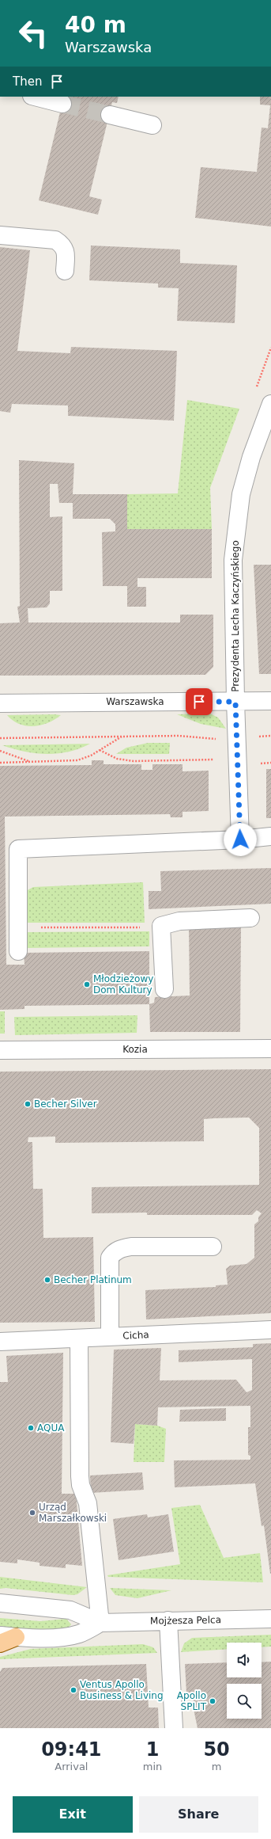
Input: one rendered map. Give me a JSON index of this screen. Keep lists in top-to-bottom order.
{
  "streets": {
    "street": [
      "Prezydenta Lecha Kaczyńskiego",
      "Warszawska",
      "Kozia",
      "Cicha",
      "Mojżesza Pelca"
    ]
  },
  "crossings": [
    ["Prezydenta Lecha Kaczyńskiego", "Warszawska"]
  ],
  "places": [
    "Młodzieżowy Dom Kultury",
    "Becher Silver",
    "Becher Platinum",
    "AQUA",
    "Urząd Marszałkowski",
    "Ventus Apollo Business & Living",
    "Apollo SPLIT"
  ],
  "page": {
    "turn": ["40 m", "Warszawska"],
    "then": "Then",
    "eta": [
      "09:41",
      "Arrival",
      "1",
      "min",
      "50",
      "m"
    ],
    "buttons": ["Exit", "Share"]
  }
}
